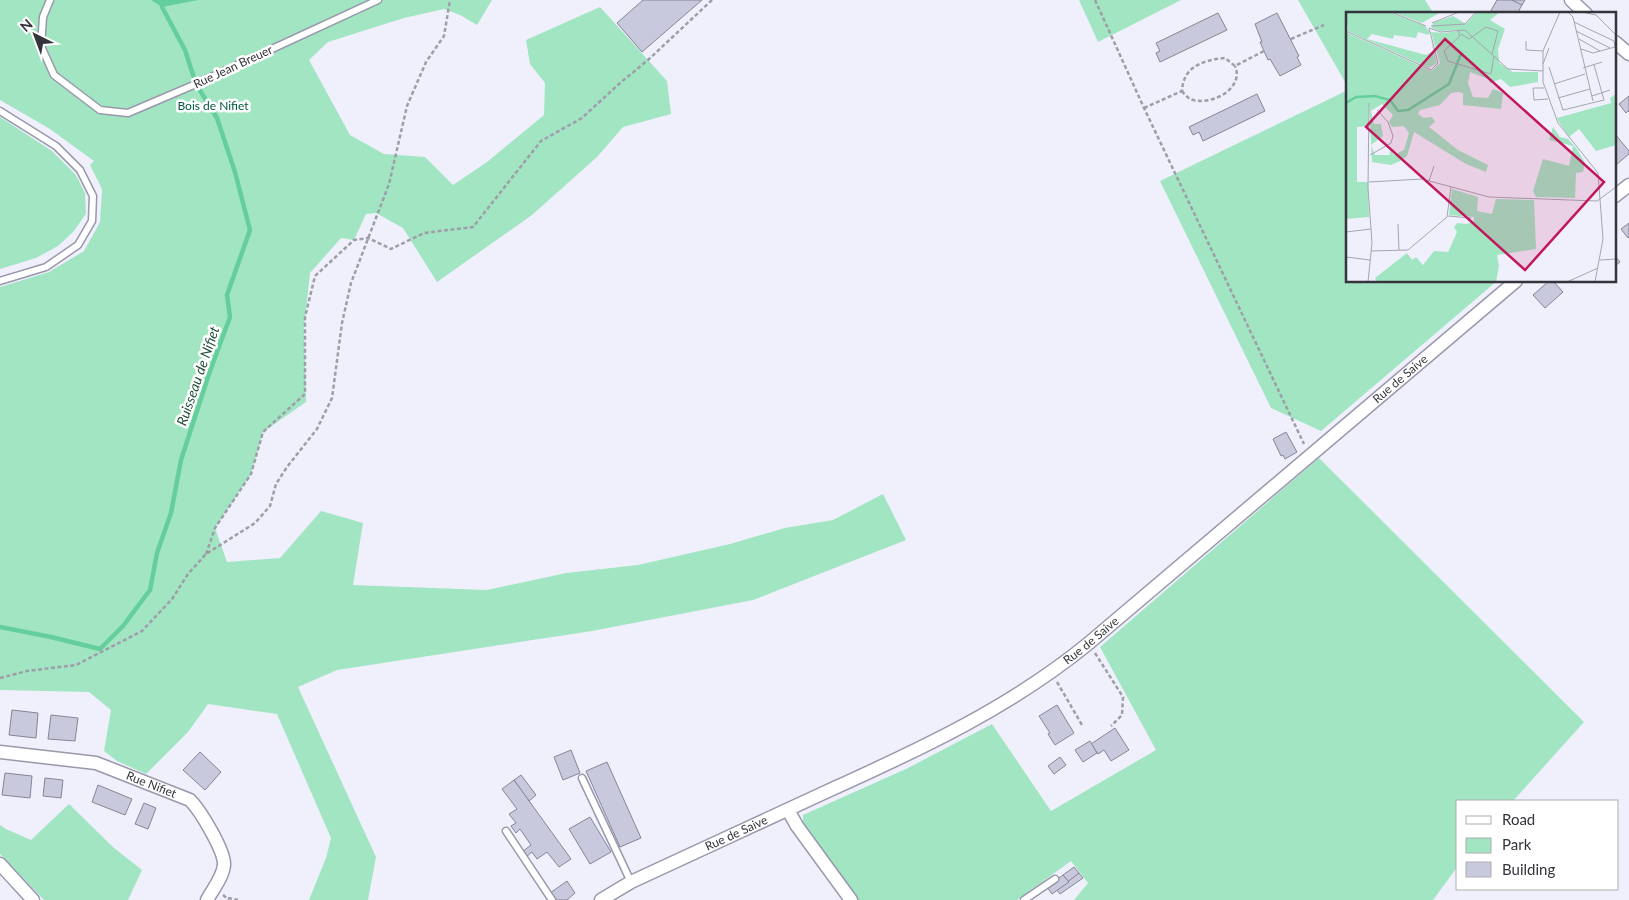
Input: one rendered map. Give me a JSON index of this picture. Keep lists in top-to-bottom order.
{
  "streets": {
    "street": ["Rue de Saive", "Rue Nifiet"],
    "lane": ["Rue Jean Breuer"]
  },
  "water": ["Ruisseau de Nifiet"],
  "parks": ["Bois de Nifiet"],
  "legend": ["Road", "Park", "Building"],
  "north": "top left"
}
